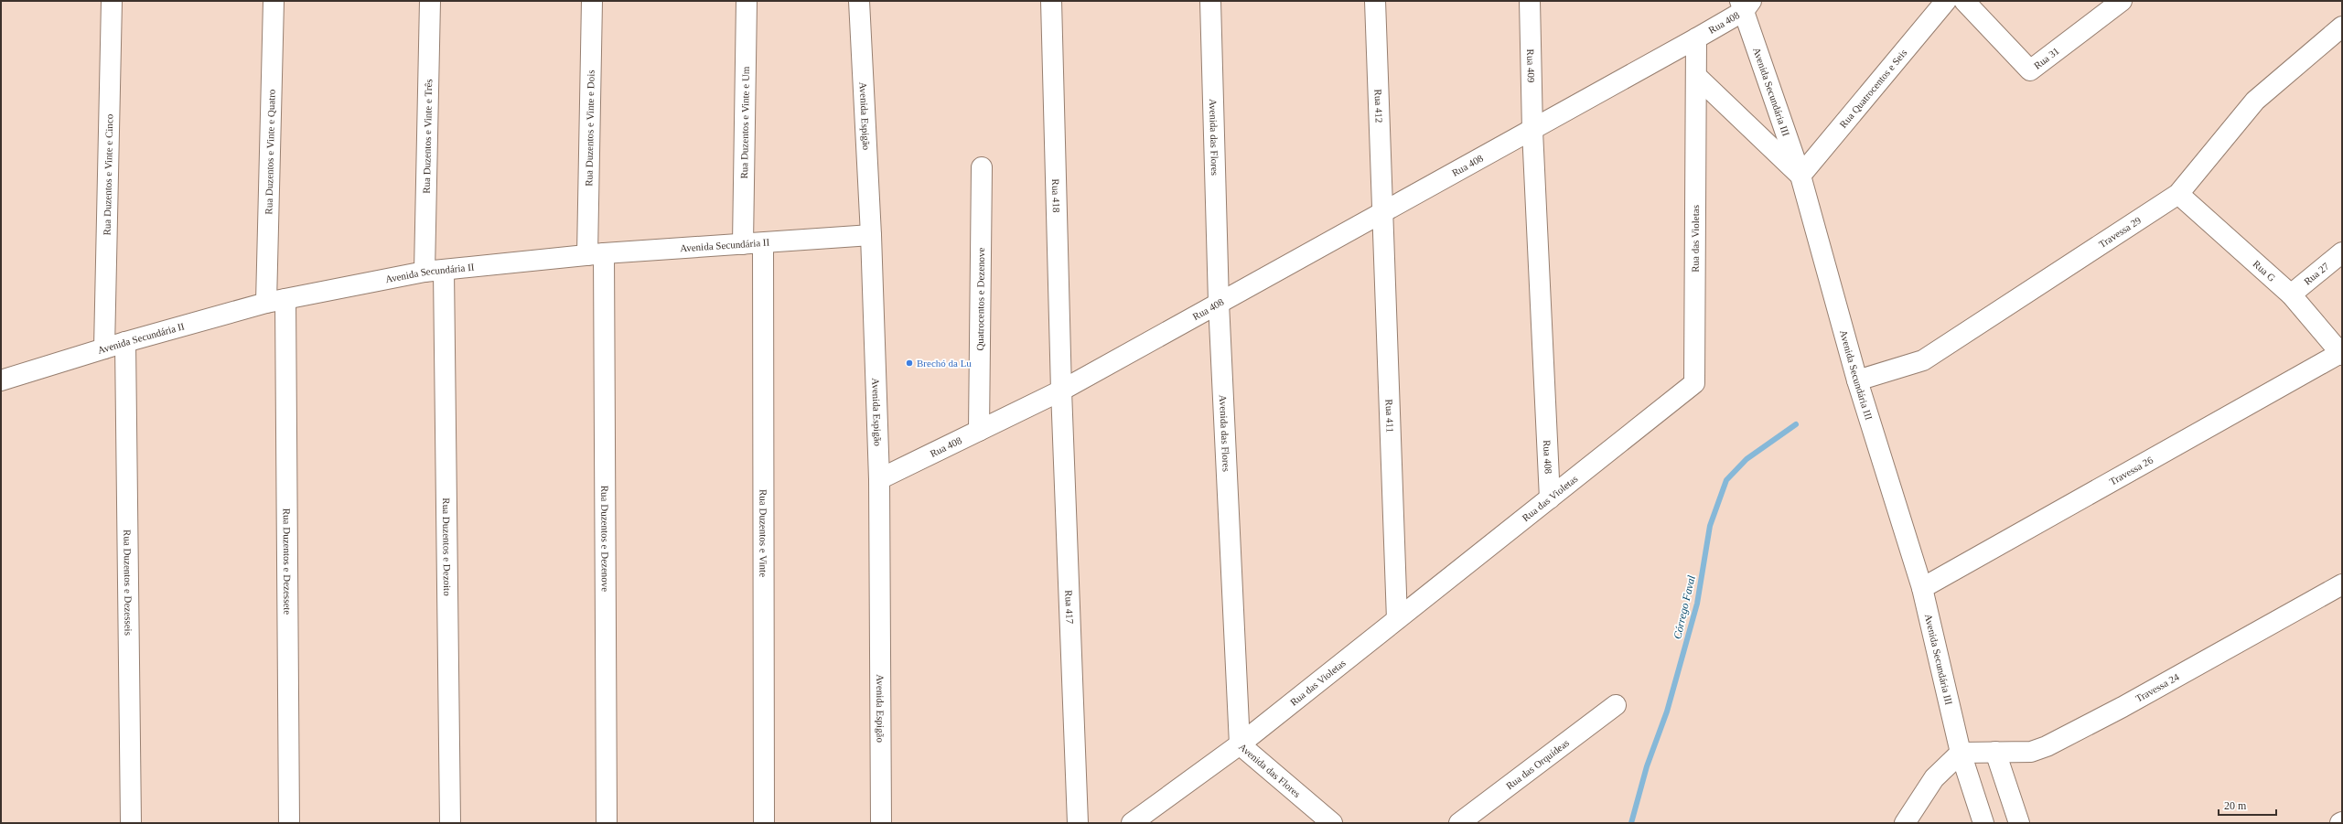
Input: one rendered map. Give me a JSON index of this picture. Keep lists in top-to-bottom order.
{
  "streets": {
    "street": [
      "Rua 408",
      "Rua 31",
      "Rua 409",
      "Rua Quatrocentos e Seis",
      "Avenida Secundária III",
      "Rua 412",
      "Avenida Espigão",
      "Rua Duzentos e Vinte e Um",
      "Rua Duzentos e Vinte e Dois",
      "Rua Duzentos e Vinte e Três",
      "Avenida das Flores",
      "Rua Duzentos e Vinte e Quatro",
      "Rua Duzentos e Vinte e Cinco",
      "Rua 418",
      "Travessa 29",
      "Rua das Violetas",
      "Avenida Secundária II",
      "Rua G",
      "Rua 27",
      "Quatrocentos e Dezenove",
      "Rua 411",
      "Travessa 26",
      "Rua Duzentos e Vinte",
      "Rua Duzentos e Dezenove",
      "Rua Duzentos e Dezoito",
      "Rua Duzentos e Dezessete",
      "Rua Duzentos e Dezesseis",
      "Rua 417",
      "Travessa 24",
      "Rua das Orquídeas"
    ]
  },
  "crossings": [
    ["Rua 408", "Rua 409"],
    ["Rua 408", "Avenida Secundária III"],
    ["Rua 408", "Rua 412"],
    ["Rua 408", "Avenida Espigão"],
    ["Rua 408", "Avenida das Flores"],
    ["Rua 408", "Rua 418"],
    ["Rua 408", "Rua das Violetas"],
    ["Rua 408", "Quatrocentos e Dezenove"],
    ["Rua 408", "Rua 411"],
    ["Rua 408", "Rua 417"],
    ["Rua Quatrocentos e Seis", "Avenida Secundária III"],
    ["Avenida Secundária III", "Travessa 29"],
    ["Avenida Secundária III", "Travessa 26"],
    ["Avenida Secundária III", "Travessa 24"],
    ["Rua 412", "Rua 411"],
    ["Avenida Espigão", "Avenida Secundária II"],
    ["Rua Duzentos e Vinte e Um", "Avenida Secundária II"],
    ["Rua Duzentos e Vinte e Dois", "Avenida Secundária II"],
    ["Rua Duzentos e Vinte e Dois", "Rua Duzentos e Dezenove"],
    ["Rua Duzentos e Vinte e Três", "Avenida Secundária II"],
    ["Rua Duzentos e Vinte e Três", "Rua Duzentos e Dezoito"],
    ["Avenida das Flores", "Rua das Violetas"],
    ["Rua Duzentos e Vinte e Quatro", "Avenida Secundária II"],
    ["Rua Duzentos e Vinte e Cinco", "Avenida Secundária II"],
    ["Rua 418", "Rua 417"],
    ["Travessa 29", "Rua G"],
    ["Rua das Violetas", "Rua 411"],
    ["Avenida Secundária II", "Rua Duzentos e Vinte"],
    ["Avenida Secundária II", "Rua Duzentos e Dezenove"],
    ["Avenida Secundária II", "Rua Duzentos e Dezoito"],
    ["Avenida Secundária II", "Rua Duzentos e Dezessete"],
    ["Avenida Secundária II", "Rua Duzentos e Dezesseis"],
    ["Rua G", "Rua 27"],
    ["Rua G", "Travessa 26"]
  ],
  "water": ["Córrego Faval"],
  "places": ["Brechó da Lu"],
  "scale_bar": "20 m"
}
